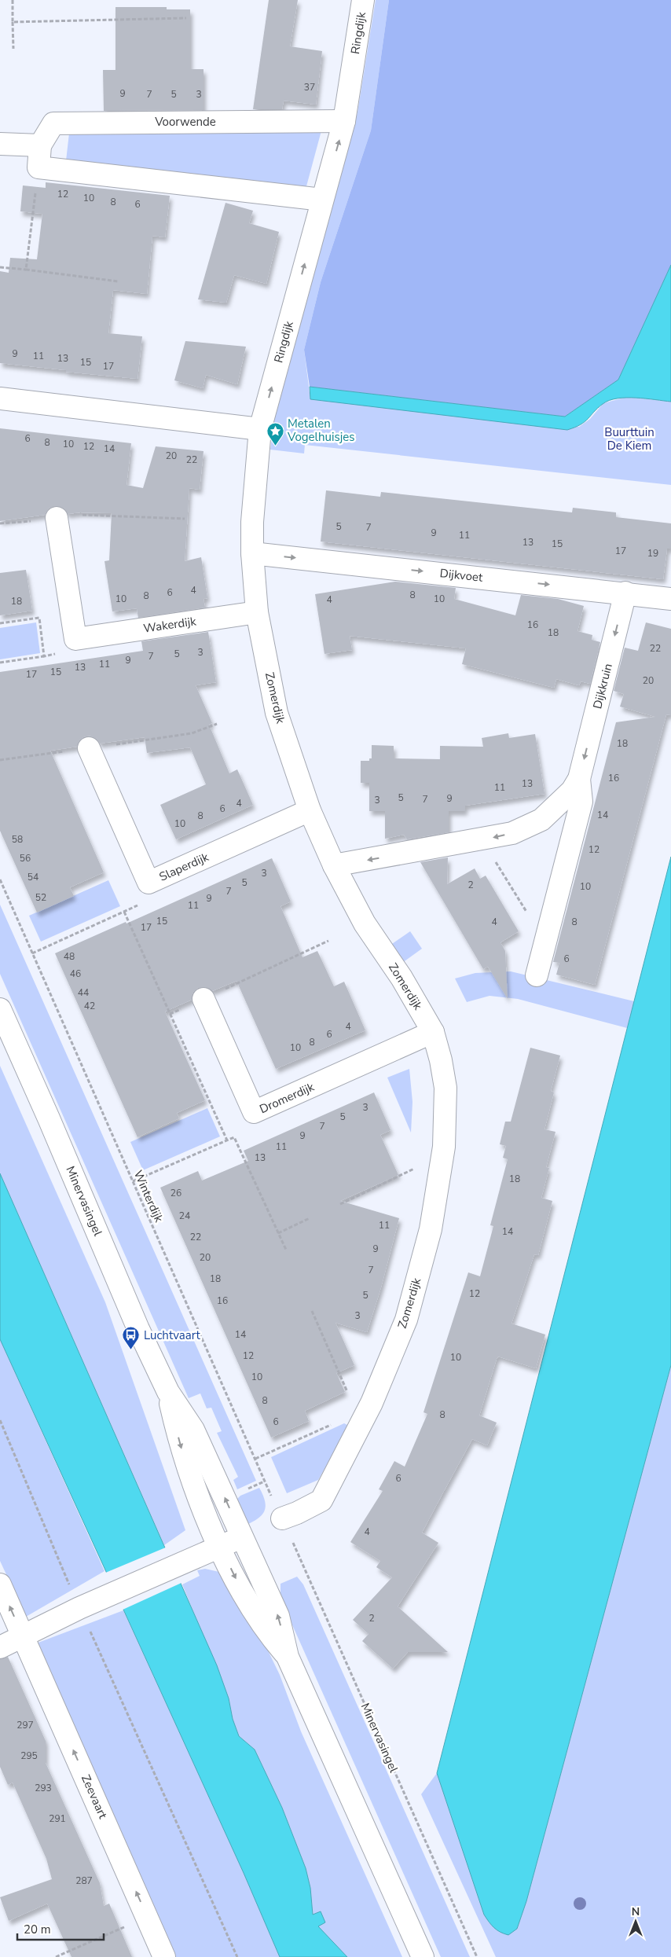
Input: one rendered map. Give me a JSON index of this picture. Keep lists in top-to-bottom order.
{
  "streets": {
    "street": [
      "Ringdijk",
      "Voorwende",
      "Dijkvoet",
      "Wakerdijk",
      "Dijkkruin",
      "Zomerdijk",
      "Slaperdijk",
      "Dromerdijk",
      "Minervasingel",
      "Zeevaart"
    ],
    "path": ["Winterdijk"]
  },
  "crossings": [
    ["Ringdijk", "Voorwende"],
    ["Ringdijk", "Zomerdijk"],
    ["Dijkvoet", "Dijkkruin"],
    ["Dijkvoet", "Zomerdijk"],
    ["Wakerdijk", "Zomerdijk"],
    ["Dijkkruin", "Zomerdijk"],
    ["Zomerdijk", "Slaperdijk"],
    ["Zomerdijk", "Dromerdijk"],
    ["Zomerdijk", "Winterdijk"],
    ["Zomerdijk", "Minervasingel"],
    ["Winterdijk", "Minervasingel"]
  ],
  "one_way": [
    "Ringdijk",
    "Dijkvoet",
    "Dijkkruin",
    "Zeevaart"
  ],
  "parks": ["Buurttuin De Kiem"],
  "places": {
    "place": ["Metalen Vogelhuisjes"],
    "bus stop": ["Luchtvaart"]
  },
  "house_numbers": [
    "37",
    "9",
    "7",
    "5",
    "3",
    "12",
    "10",
    "8",
    "6",
    "9",
    "11",
    "13",
    "15",
    "17",
    "6",
    "8",
    "10",
    "12",
    "14",
    "20",
    "22",
    "5",
    "7",
    "9",
    "11",
    "13",
    "15",
    "17",
    "19",
    "4",
    "6",
    "8",
    "8",
    "10",
    "10",
    "4",
    "18",
    "16",
    "18",
    "22",
    "3",
    "5",
    "7",
    "9",
    "11",
    "13",
    "15",
    "17",
    "20",
    "18",
    "16",
    "13",
    "11",
    "5",
    "9",
    "7",
    "3",
    "4",
    "6",
    "14",
    "8",
    "10",
    "58",
    "12",
    "56",
    "3",
    "54",
    "5",
    "2",
    "10",
    "7",
    "52",
    "9",
    "11",
    "15",
    "4",
    "8",
    "17",
    "48",
    "6",
    "46",
    "44",
    "42",
    "4",
    "6",
    "8",
    "10",
    "3",
    "5",
    "7",
    "9",
    "11",
    "13",
    "18",
    "26",
    "24",
    "11",
    "14",
    "22",
    "9",
    "20",
    "7",
    "18",
    "12",
    "5",
    "16",
    "3",
    "14",
    "12",
    "10",
    "10",
    "8",
    "8",
    "6",
    "6",
    "4",
    "2",
    "297",
    "295",
    "293",
    "291",
    "287"
  ],
  "scale_bar": "20 m",
  "north": "top"
}
